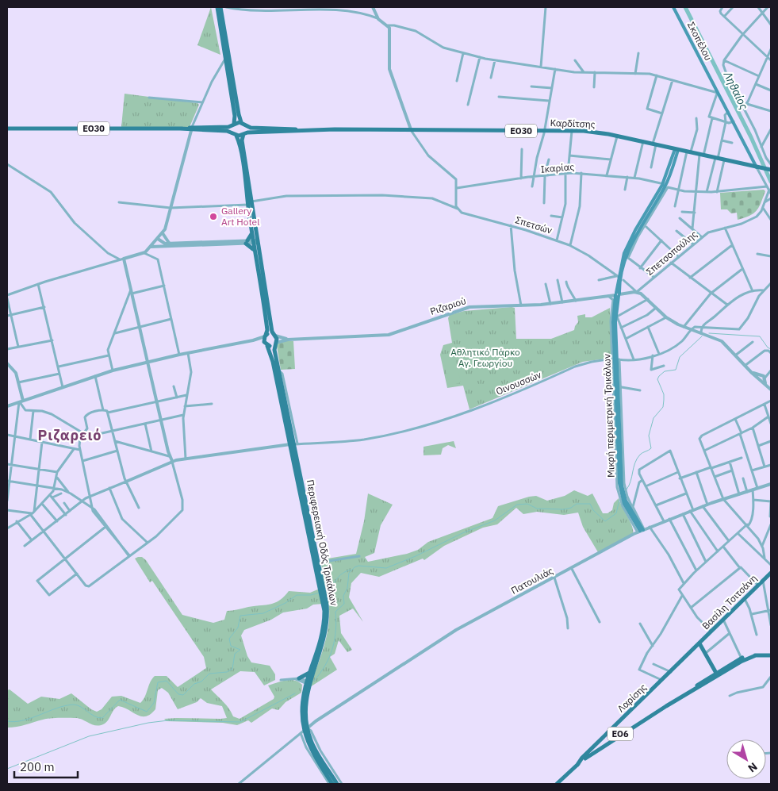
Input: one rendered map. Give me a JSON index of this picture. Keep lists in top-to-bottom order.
{
  "streets": {
    "main road": [
      "Σκοπέλου",
      "Καρδίτσης",
      "ΕΟ30",
      "Μικρή περιμετρική Τρικάλων",
      "Περιφερειακή Οδός Τρικάλων",
      "Βασίλη Τσιτσάνη",
      "Λαρίσης",
      "ΕΟ6"
    ],
    "street": [
      "Ικαρίας",
      "Σπετσών",
      "Σπετσοπούλης",
      "Ριζαριού",
      "Οινουσσών",
      "Πατουλιάς"
    ]
  },
  "crossings": [
    ["Σκοπέλου", "Καρδίτσης"],
    ["Καρδίτσης", "ΕΟ30"],
    ["Καρδίτσης", "Μικρή περιμετρική Τρικάλων"],
    ["Σπετσών", "Μικρή περιμετρική Τρικάλων"],
    ["Σπετσοπούλης", "Ριζαριού"],
    ["Ριζαριού", "Μικρή περιμετρική Τρικάλων"],
    ["Ριζαριού", "Περιφερειακή Οδός Τρικάλων"],
    ["Οινουσσών", "Περιφερειακή Οδός Τρικάλων"],
    ["Μικρή περιμετρική Τρικάλων", "Πατουλιάς"],
    ["Περιφερειακή Οδός Τρικάλων", "Πατουλιάς"],
    ["Βασίλη Τσιτσάνη", "Λαρίσης"],
    ["Λαρίσης", "ΕΟ6"]
  ],
  "districts": ["Ριζαρειό"],
  "water": ["Ληθαίος"],
  "parks": ["Αθλητικό Πάρκο Αγ. Γεωργίου"],
  "places": ["Gallery Art Hotel"],
  "scale_bar": "200 m",
  "north": "bottom right"
}
